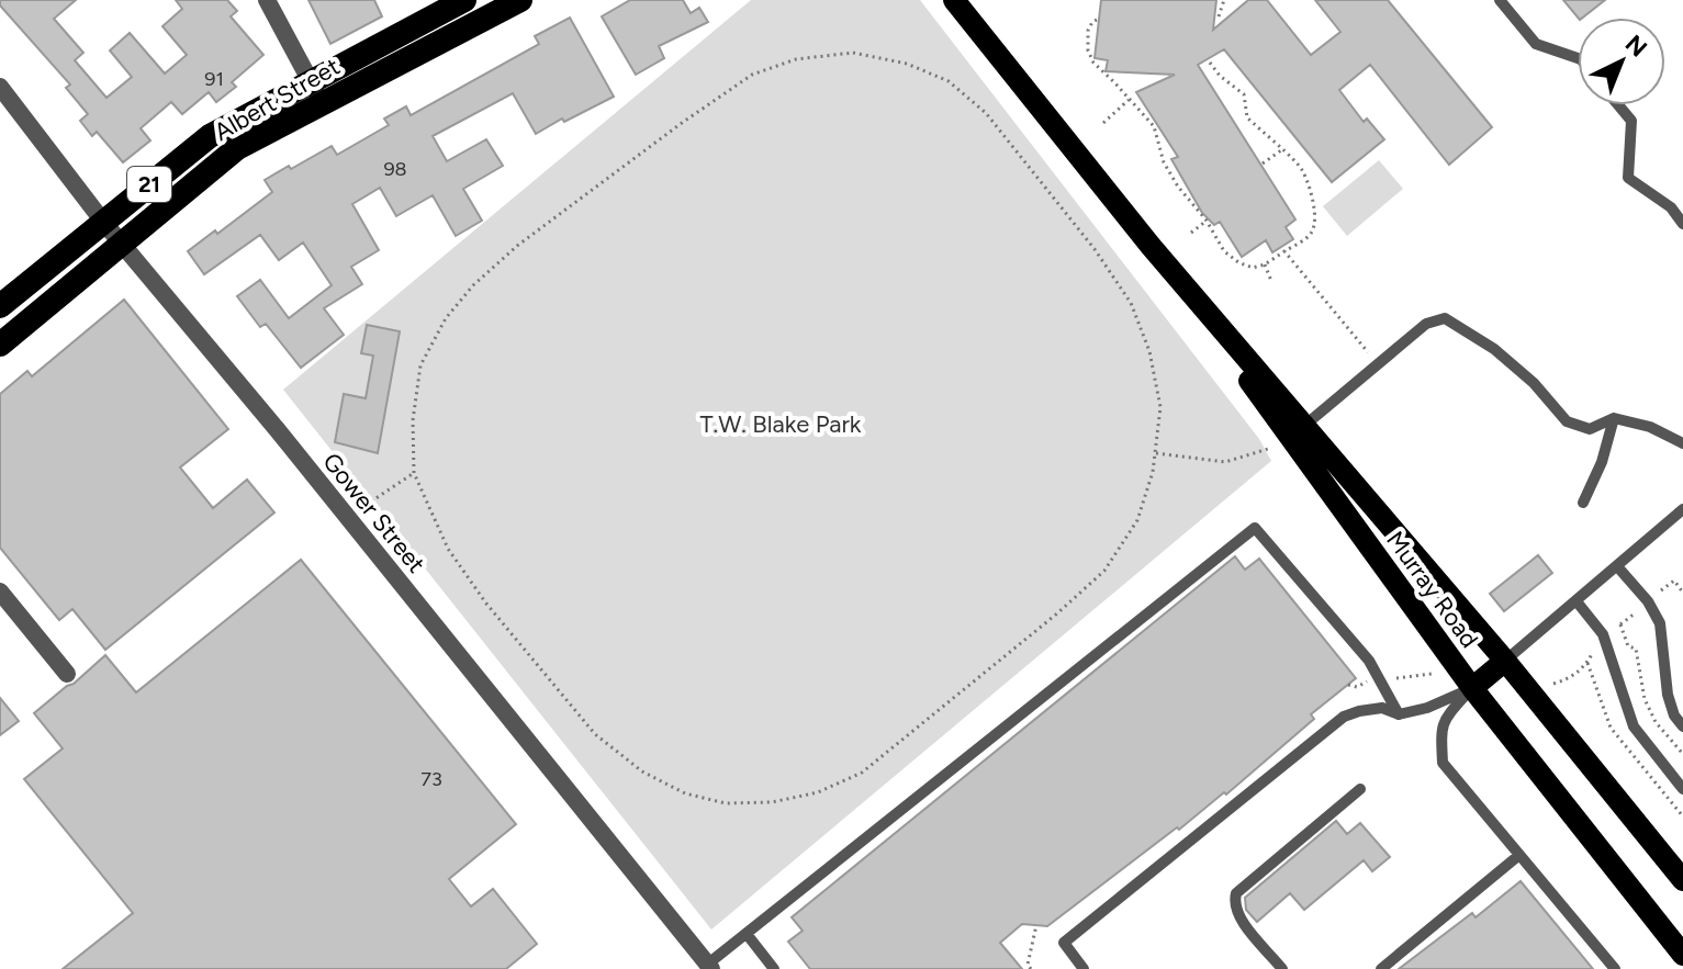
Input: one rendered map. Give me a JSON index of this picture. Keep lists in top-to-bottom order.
{
  "streets": {
    "highway": ["Albert Street", "21"],
    "main road": ["Murray Road"],
    "street": ["Gower Street"]
  },
  "crossings": [
    ["Albert Street", "Gower Street"]
  ],
  "parks": ["T.W. Blake Park"],
  "house_numbers": ["91", "98", "73"],
  "north": "top right"
}
